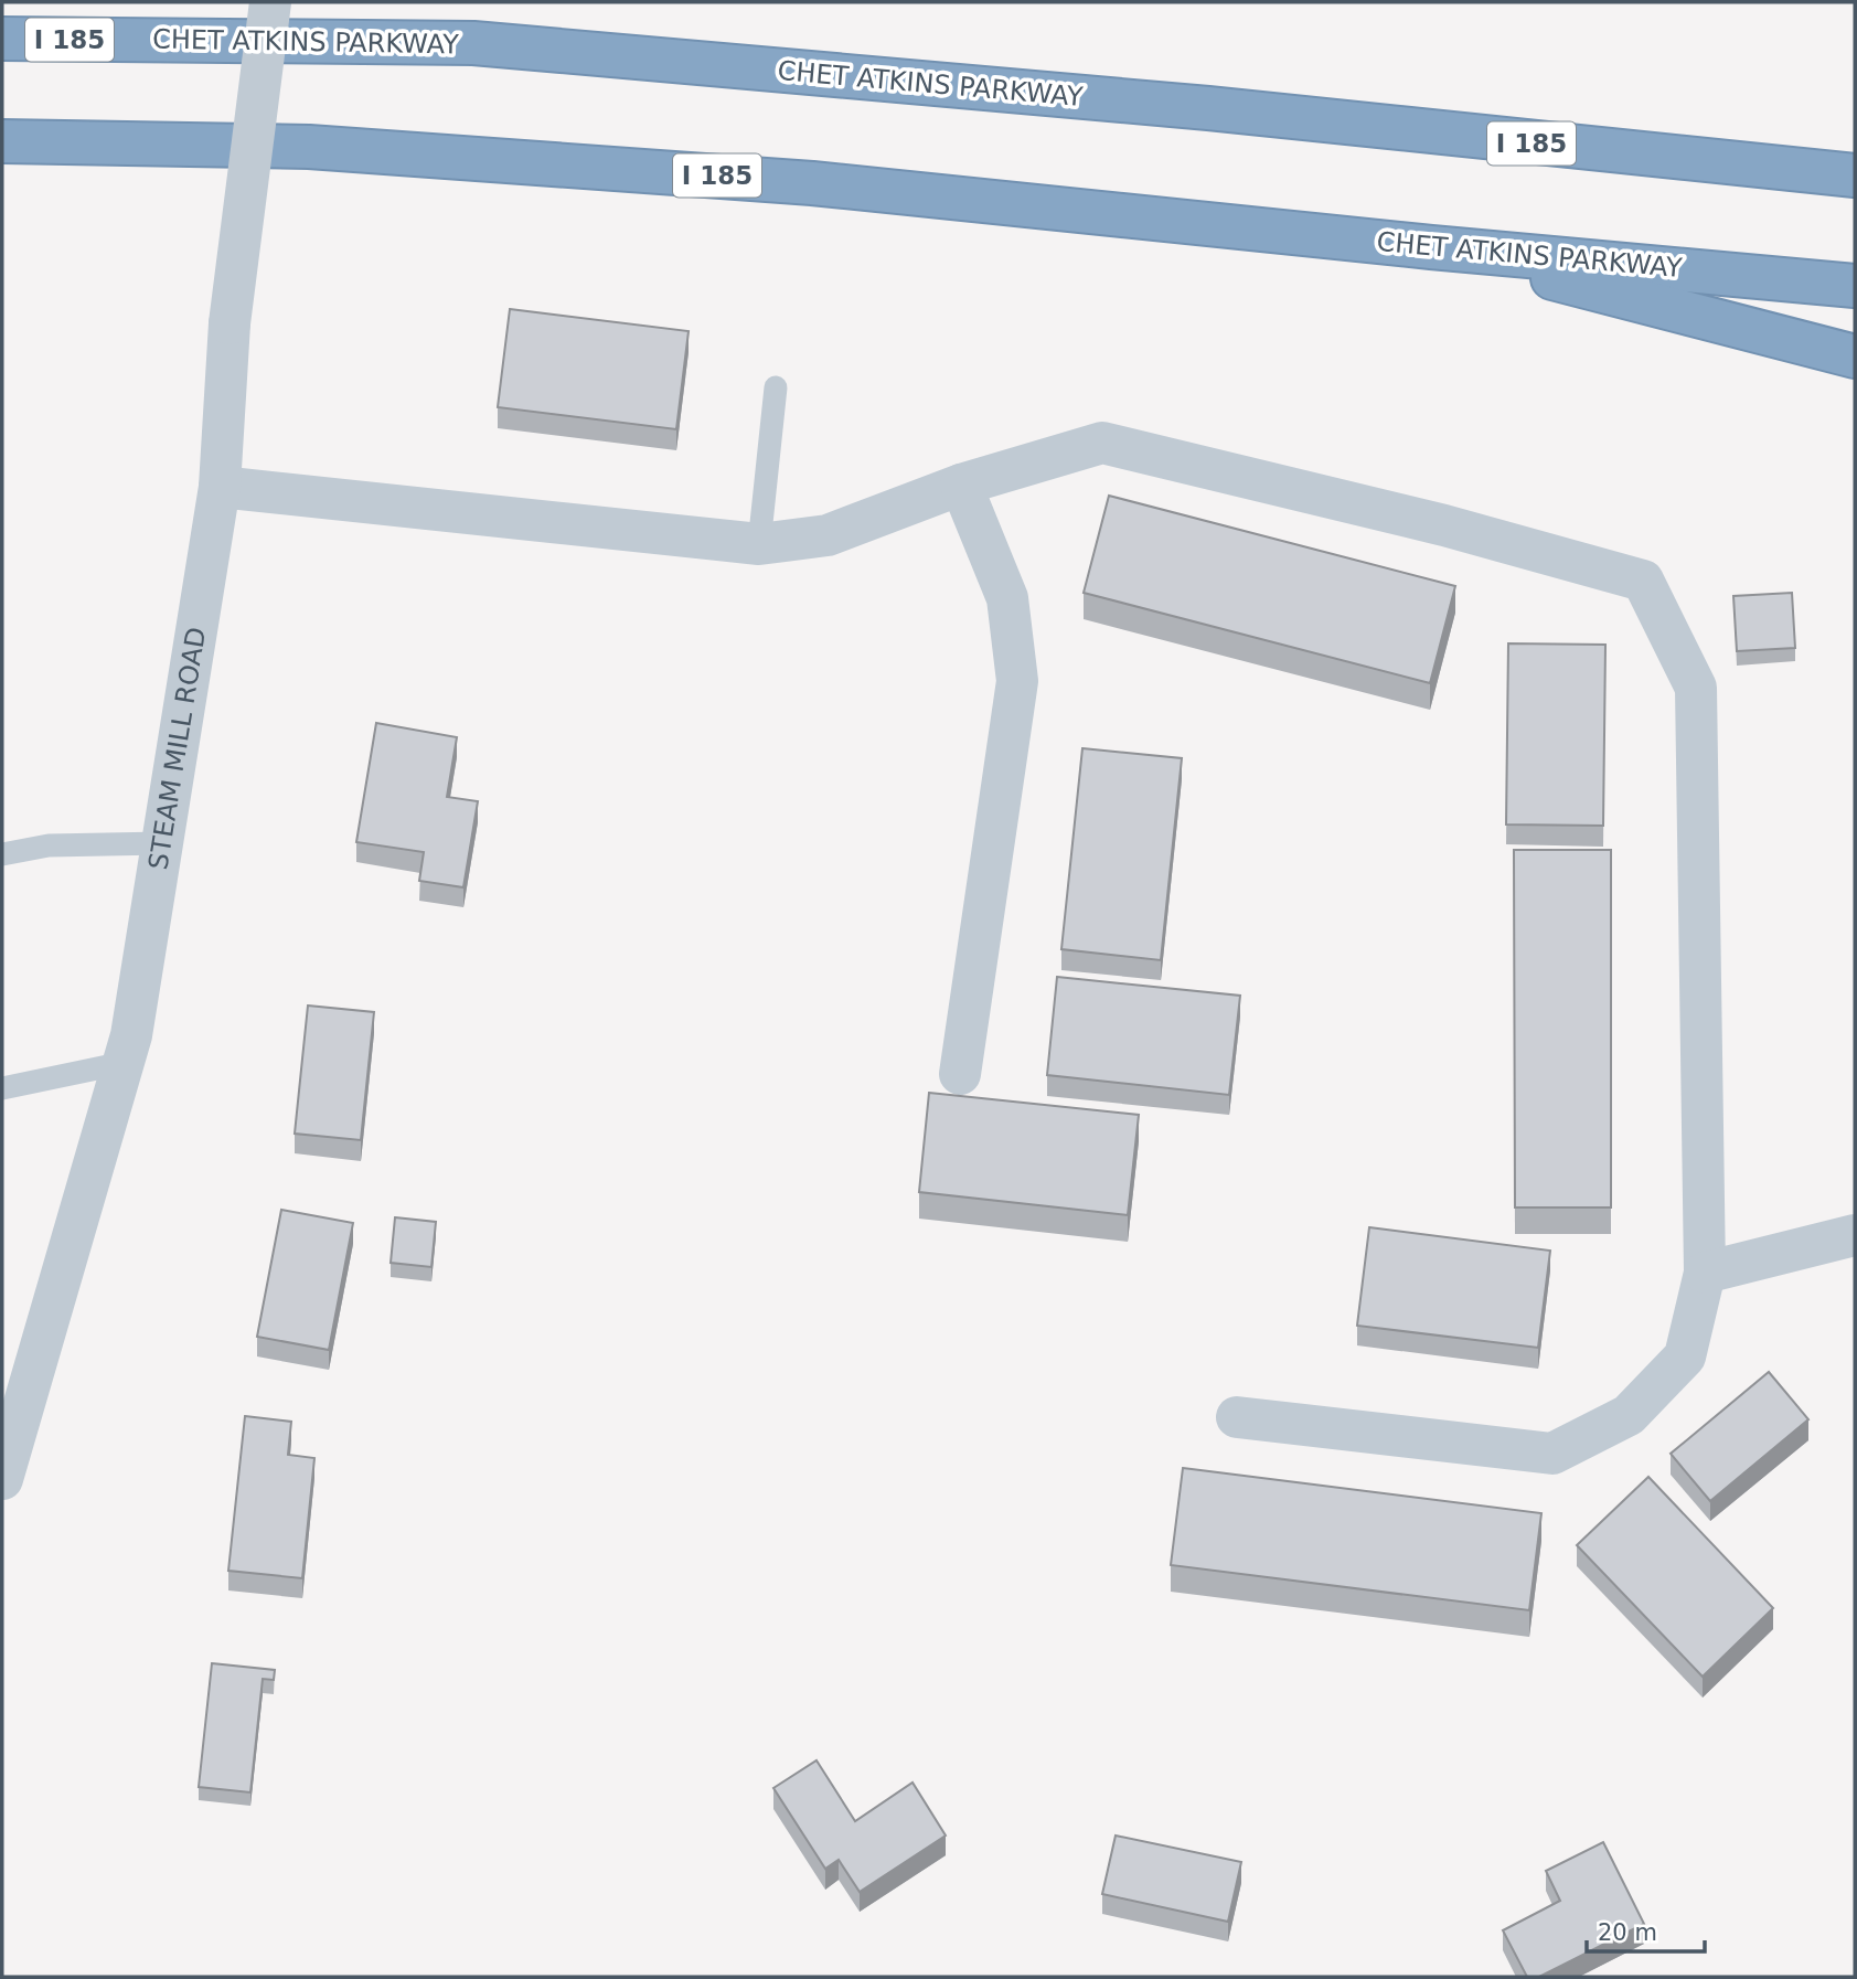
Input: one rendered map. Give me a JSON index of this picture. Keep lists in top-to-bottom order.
{
  "streets": {
    "highway": ["I 185", "CHET ATKINS PARKWAY"],
    "street": ["STEAM MILL ROAD"]
  },
  "scale_bar": "20 m"
}
